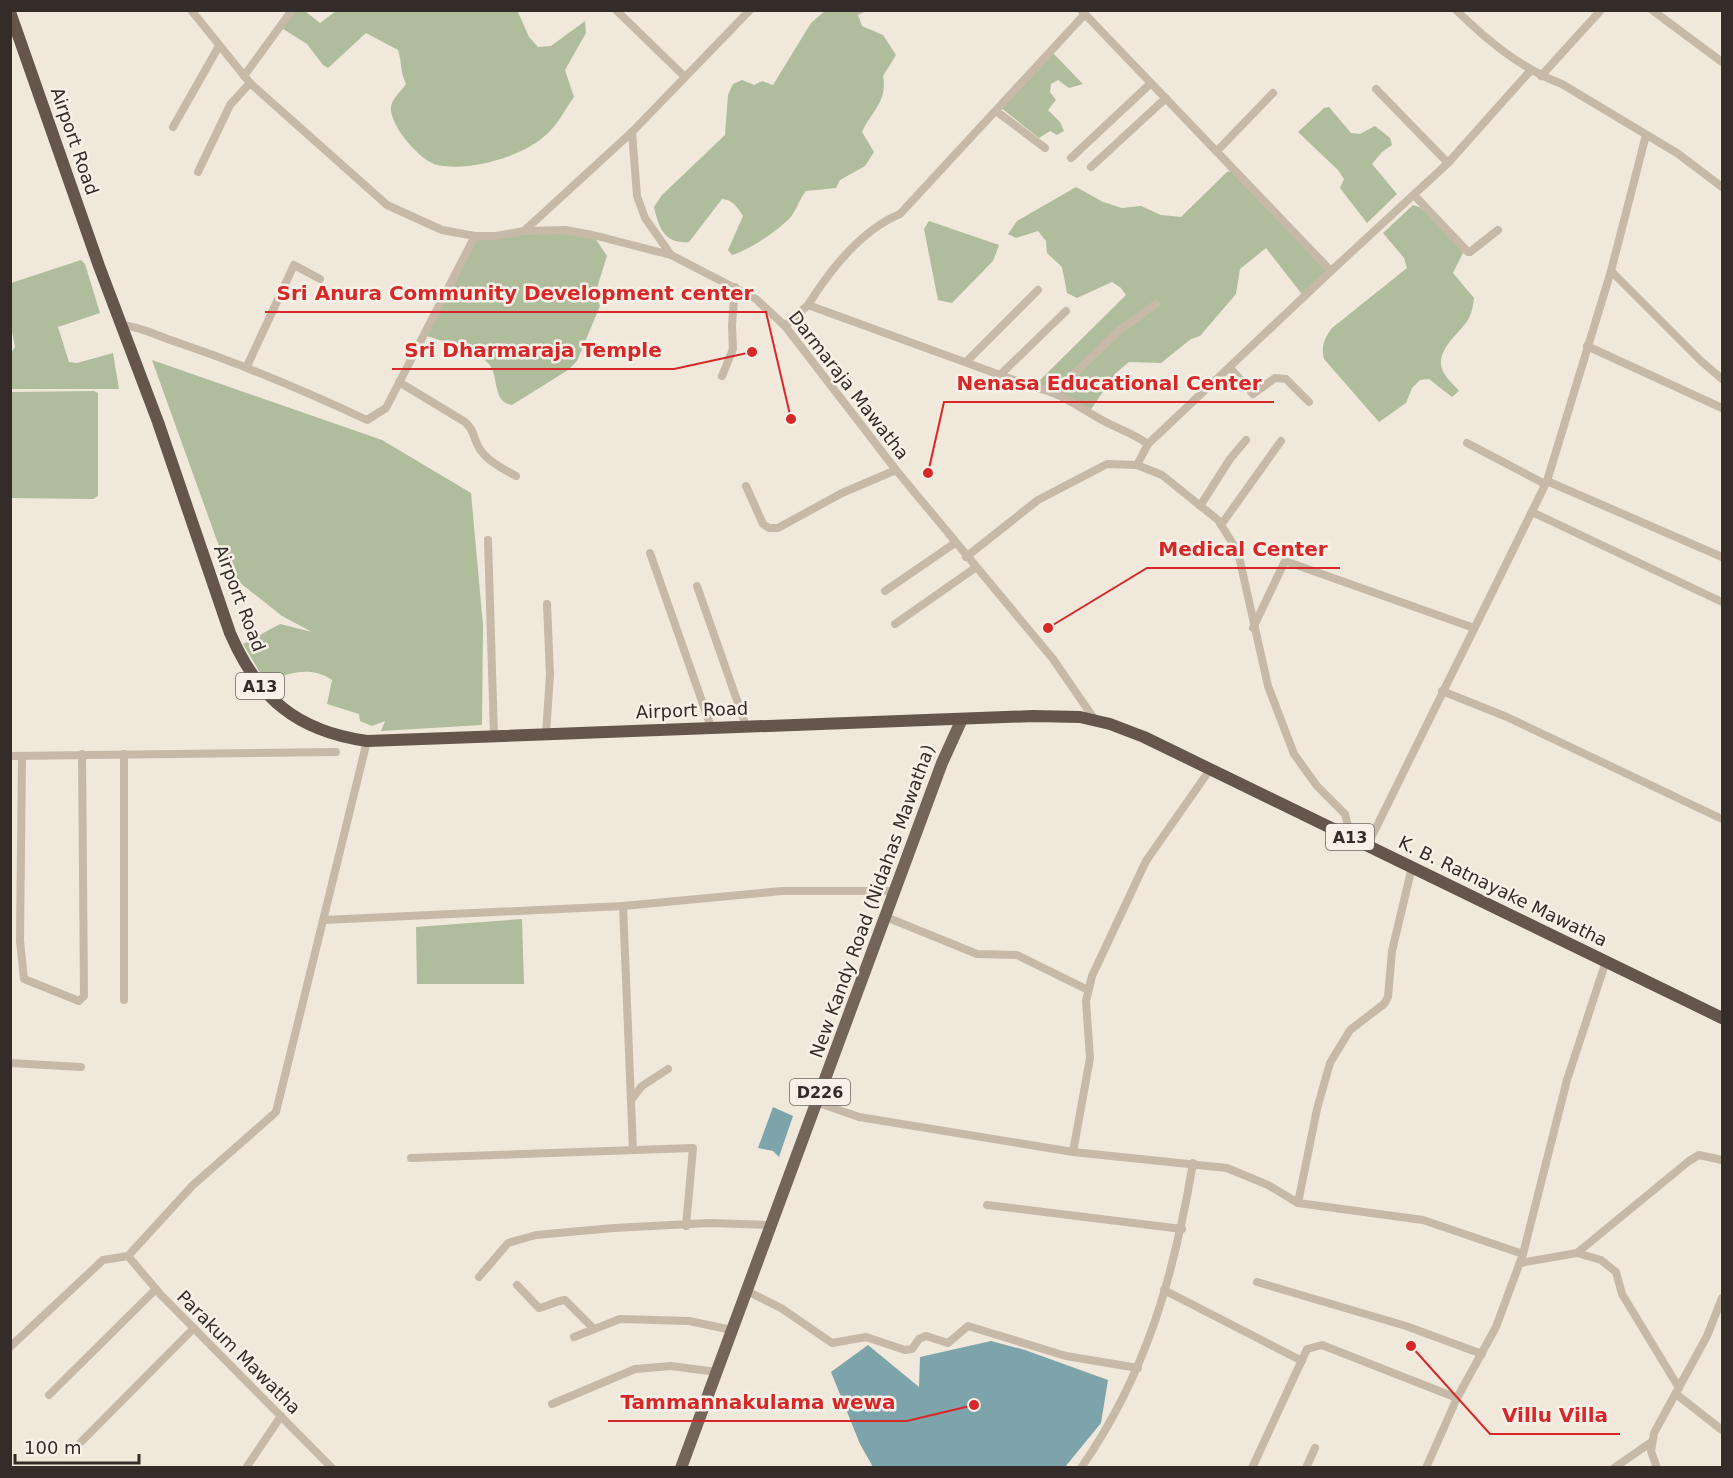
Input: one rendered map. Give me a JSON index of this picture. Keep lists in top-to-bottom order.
{
  "streets": {
    "highway": ["Airport Road", "A13", "K. B. Ratnayake Mawatha"],
    "main road": ["New Kandy Road (Nidahas Mawatha)", "D226"],
    "street": ["Darmaraja Mawatha", "Parakum Mawatha"]
  },
  "crossings": [
    ["Airport Road", "K. B. Ratnayake Mawatha"],
    ["Airport Road", "New Kandy Road (Nidahas Mawatha)"],
    ["Darmaraja Mawatha", "K. B. Ratnayake Mawatha"],
    ["K. B. Ratnayake Mawatha", "New Kandy Road (Nidahas Mawatha)"]
  ],
  "places": [
    "Sri Dharmaraja Temple",
    "Sri Anura Community Development center",
    "Nenasa Educational Center",
    "Medical Center",
    "Villu Villa",
    "Tammannakulama wewa"
  ],
  "scale_bar": "100 m"
}
